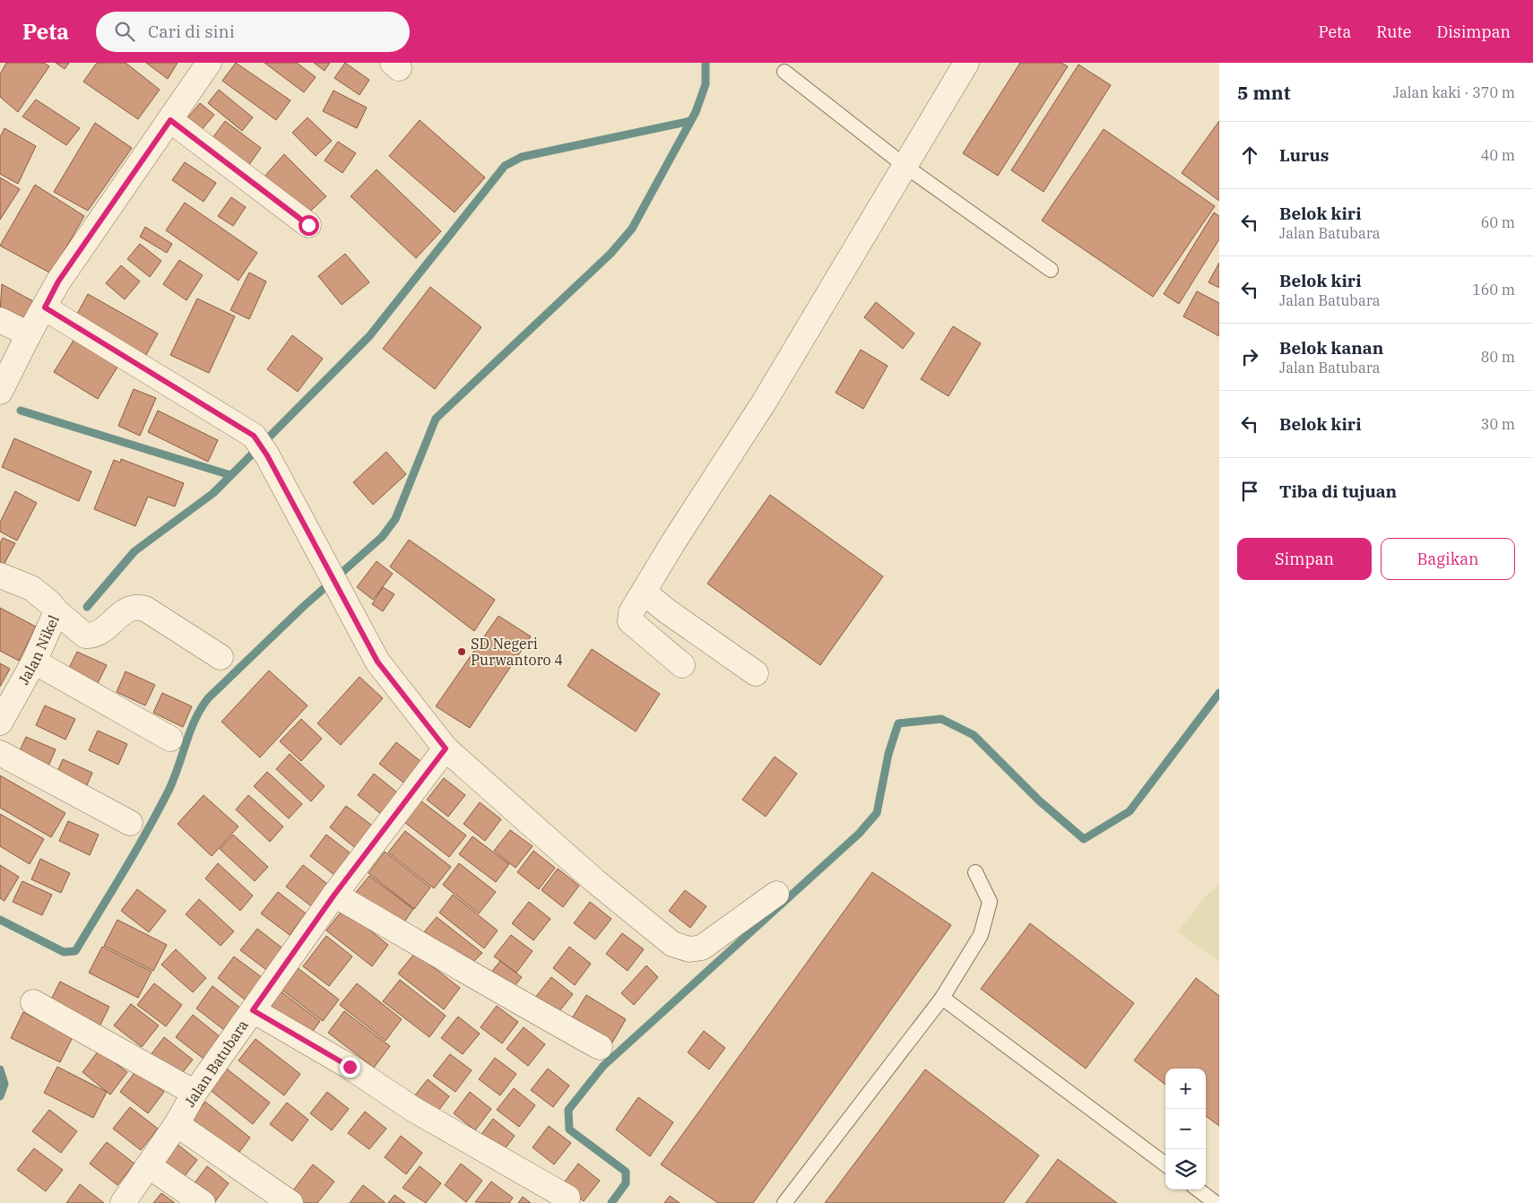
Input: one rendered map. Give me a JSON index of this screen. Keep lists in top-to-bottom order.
{
  "streets": {
    "street": ["Jalan Nikel", "Jalan Batubara"]
  },
  "places": ["SD Negeri Purwantoro 4"],
  "page": {
    "header": "Peta",
    "search": "Cari di sini",
    "nav": ["Peta", "Rute", "Disimpan"],
    "heading": ["5 mnt", "Jalan kaki · 370 m"],
    "list": [
      ["Lurus", "40 m"],
      ["Belok kiri", "Jalan Batubara", "60 m"],
      ["Belok kiri", "Jalan Batubara", "160 m"],
      ["Belok kanan", "Jalan Batubara", "80 m"],
      ["Belok kiri", "30 m"],
      "Tiba di tujuan"
    ],
    "buttons": ["Simpan", "Bagikan"],
    "map_buttons": ["+", "−"]
  }
}
